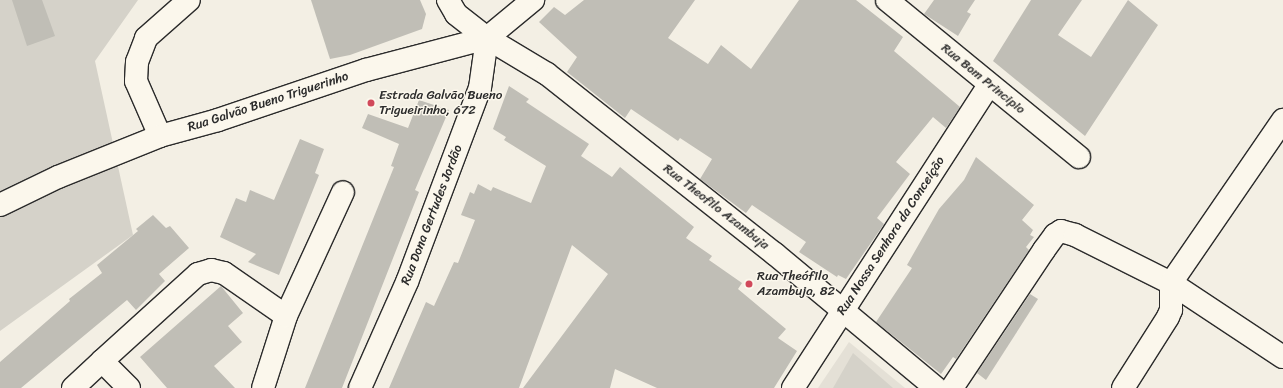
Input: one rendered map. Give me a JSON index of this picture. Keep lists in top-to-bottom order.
{
  "streets": {
    "street": [
      "Rua Bom Principio",
      "Rua Galvão Bueno Triguerinho",
      "Rua Theofilo Azambuja",
      "Rua Dona Gertudes Jordão",
      "Rua Nossa Senhora da Conceição"
    ]
  },
  "crossings": [
    ["Rua Bom Principio", "Rua Nossa Senhora da Conceição"],
    ["Rua Galvão Bueno Triguerinho", "Rua Theofilo Azambuja"],
    ["Rua Galvão Bueno Triguerinho", "Rua Dona Gertudes Jordão"],
    ["Rua Theofilo Azambuja", "Rua Dona Gertudes Jordão"],
    ["Rua Theofilo Azambuja", "Rua Nossa Senhora da Conceição"]
  ],
  "places": ["Estrada Galvão Bueno Trigueirinho, 672", "Rua Theófilo Azambuja, 82"]
}
